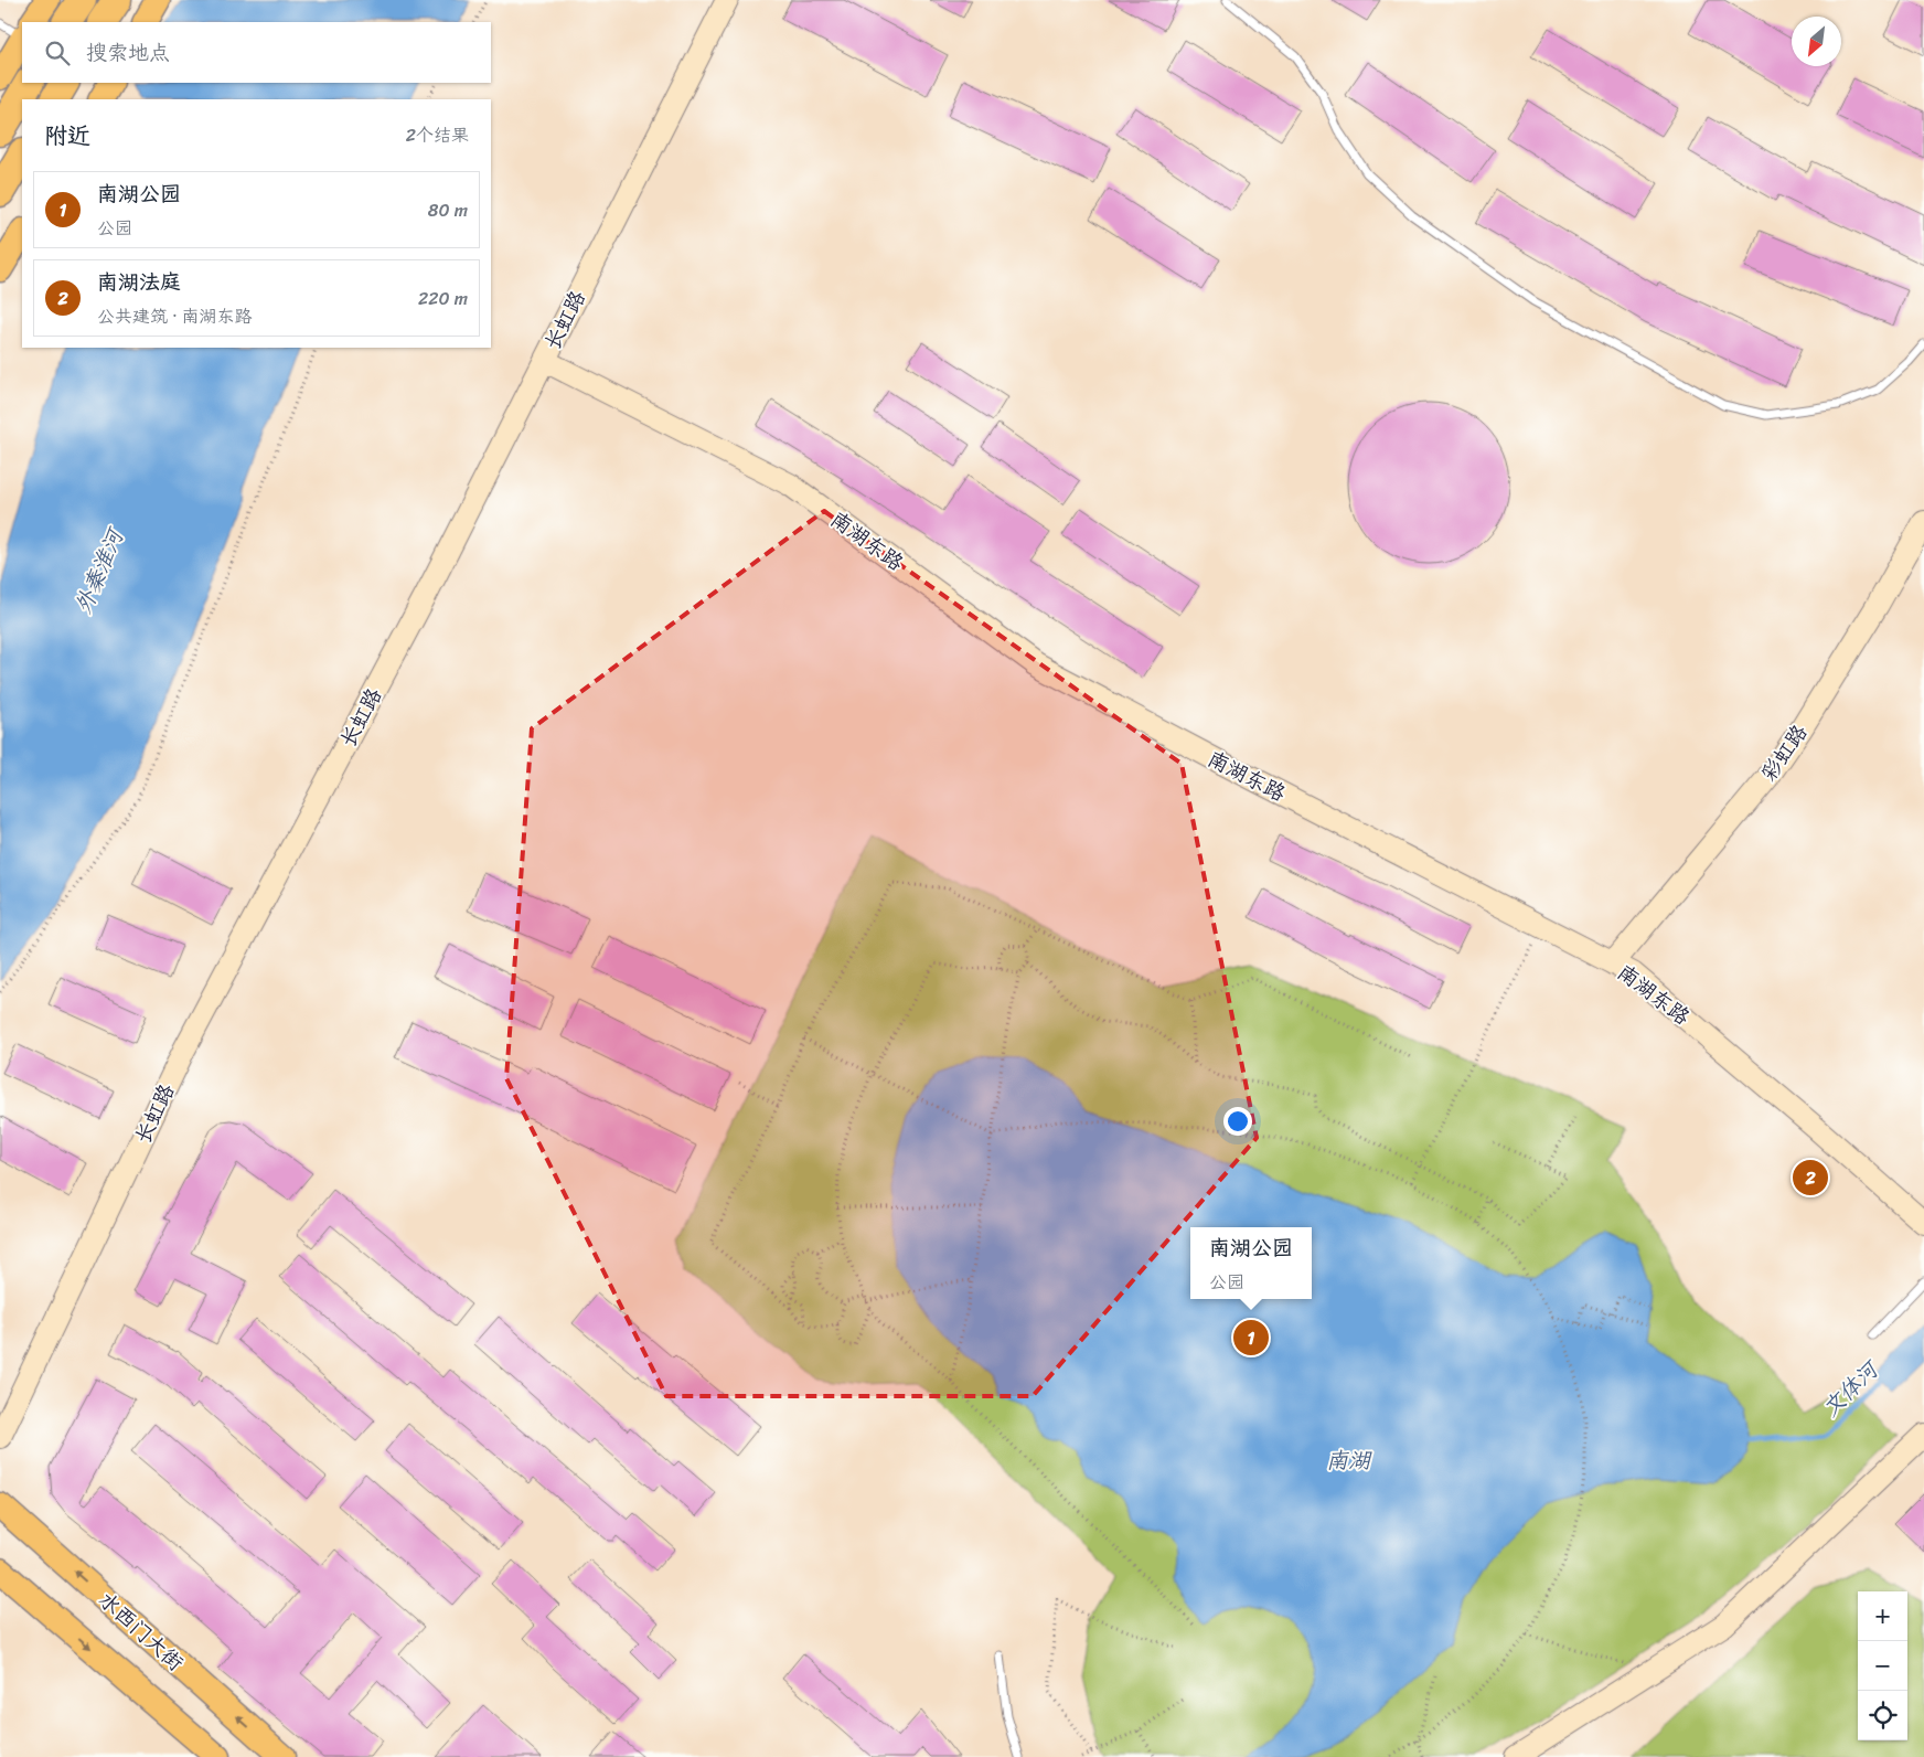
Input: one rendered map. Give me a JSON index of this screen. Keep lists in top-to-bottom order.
{
  "streets": {
    "main road": ["水西门大街"],
    "street": ["长虹路", "南湖东路", "彩虹路"]
  },
  "crossings": [
    ["长虹路", "南湖东路"],
    ["南湖东路", "彩虹路"]
  ],
  "water": ["外秦淮河", "文体河", "南湖"],
  "north": "bottom left",
  "page": {
    "search": "搜索地点",
    "heading": ["附近", "2个结果"],
    "list": [
      {
        "mark": "1",
        "name": "南湖公园",
        "note": "公园",
        "value": "80 m"
      },
      {
        "mark": "2",
        "name": "南湖法庭",
        "note": "公共建筑 · 南湖东路",
        "value": "220 m"
      }
    ],
    "pins": ["2", "1"],
    "popup": ["南湖公园", "公园"],
    "map_buttons": ["+", "−"]
  }
}
